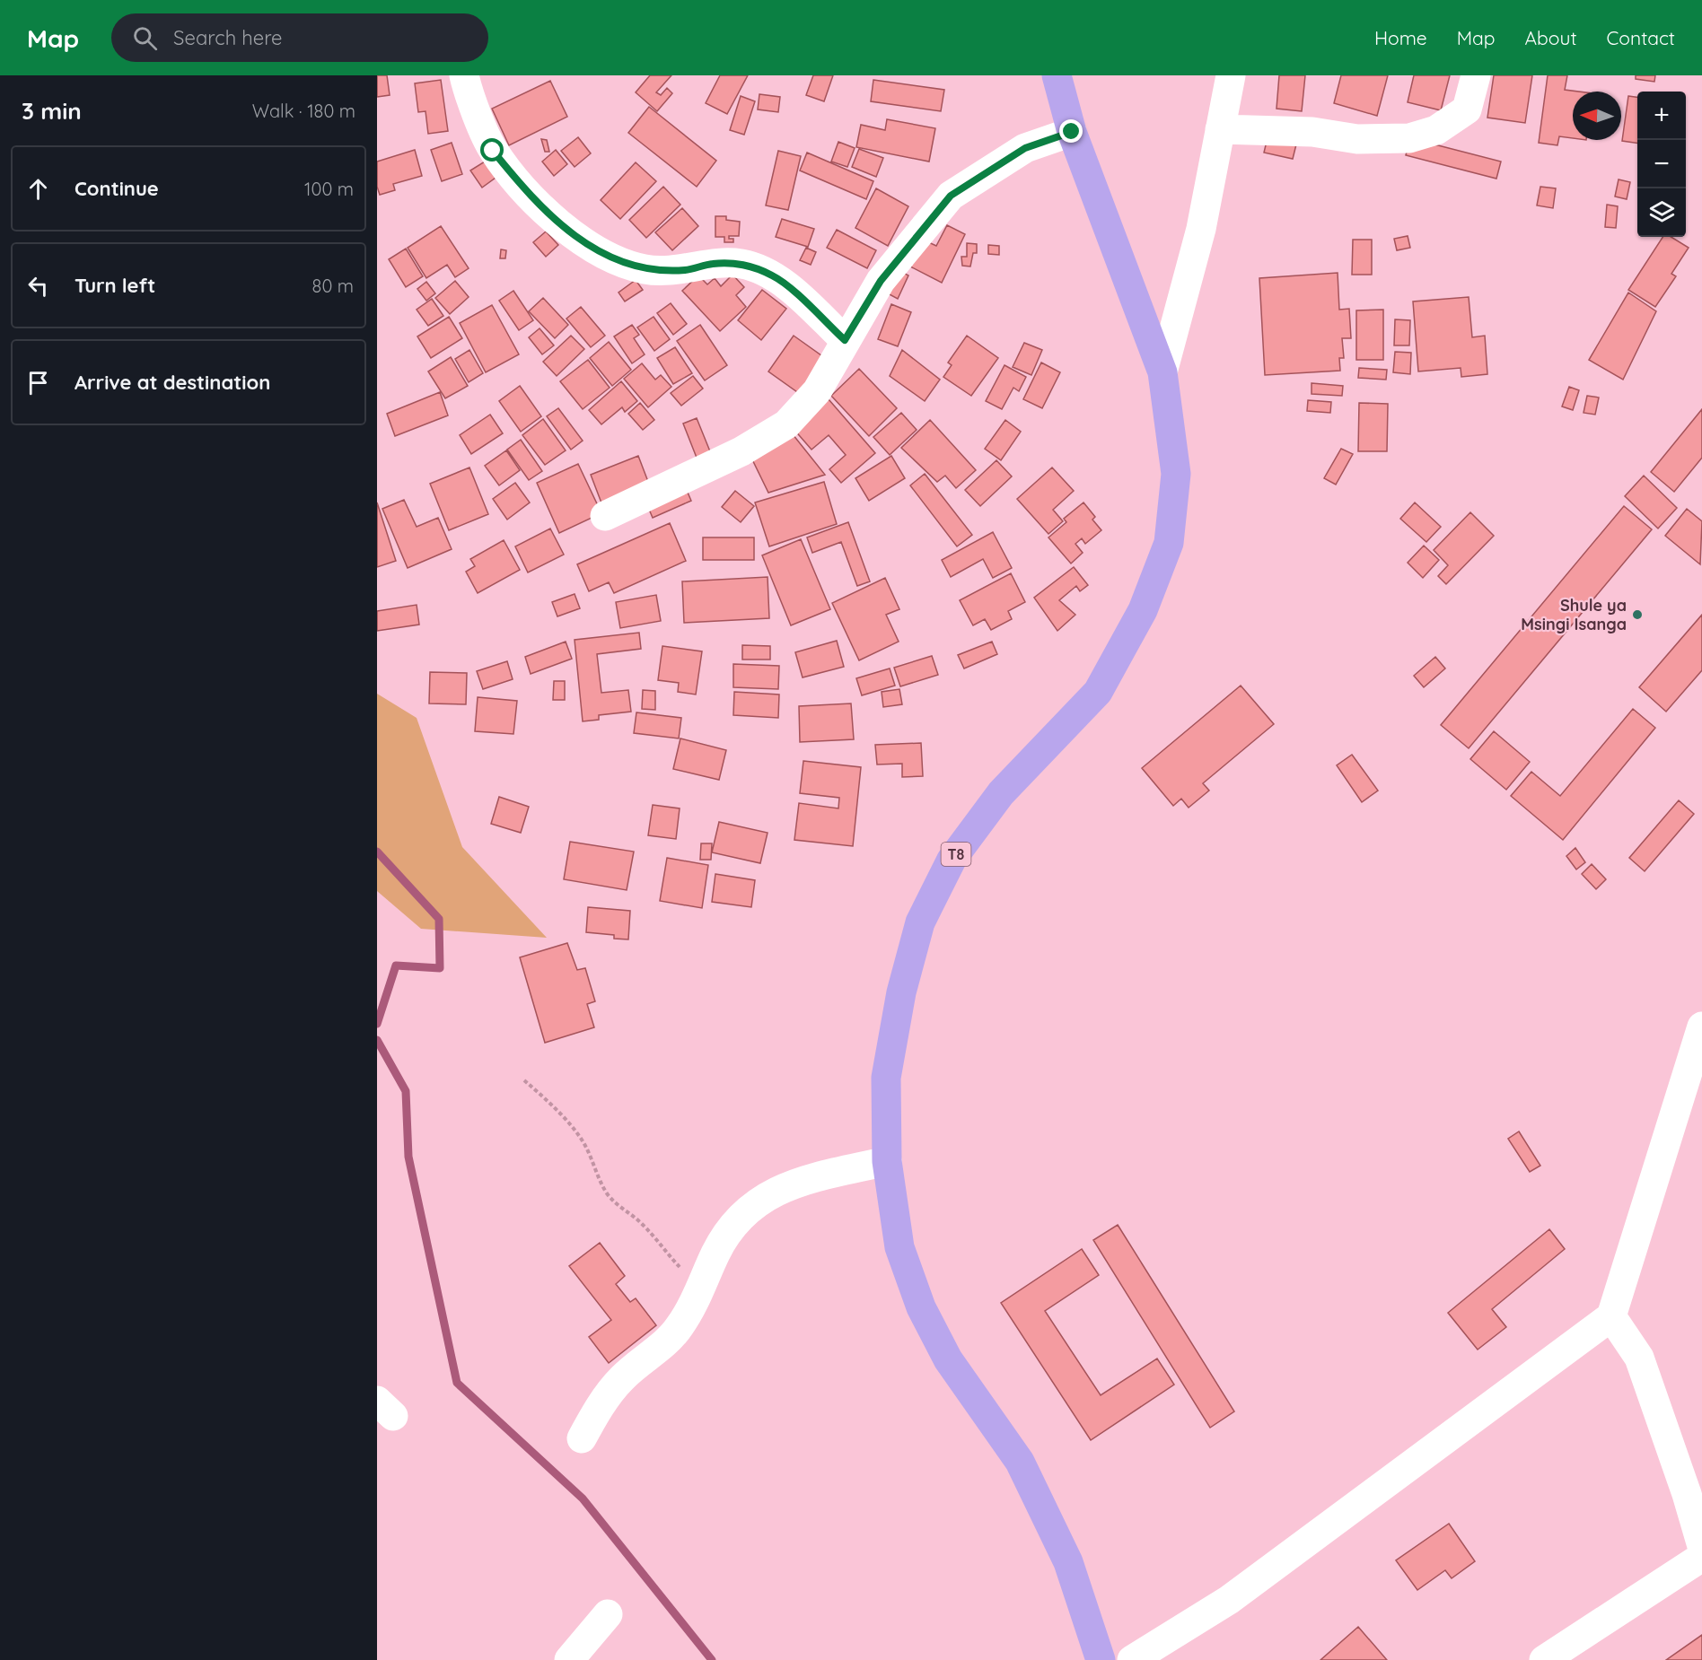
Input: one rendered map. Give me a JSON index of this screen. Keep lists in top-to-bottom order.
{
  "streets": {
    "highway": ["T8"]
  },
  "places": ["Shule ya Msingi Isanga"],
  "north": "left",
  "page": {
    "header": "Map",
    "search": "Search here",
    "nav": [
      "Home",
      "Map",
      "About",
      "Contact"
    ],
    "heading": ["3 min", "Walk · 180 m"],
    "map_buttons": ["+", "−"],
    "list": [
      ["Continue", "100 m"],
      ["Turn left", "80 m"],
      "Arrive at destination"
    ]
  }
}
